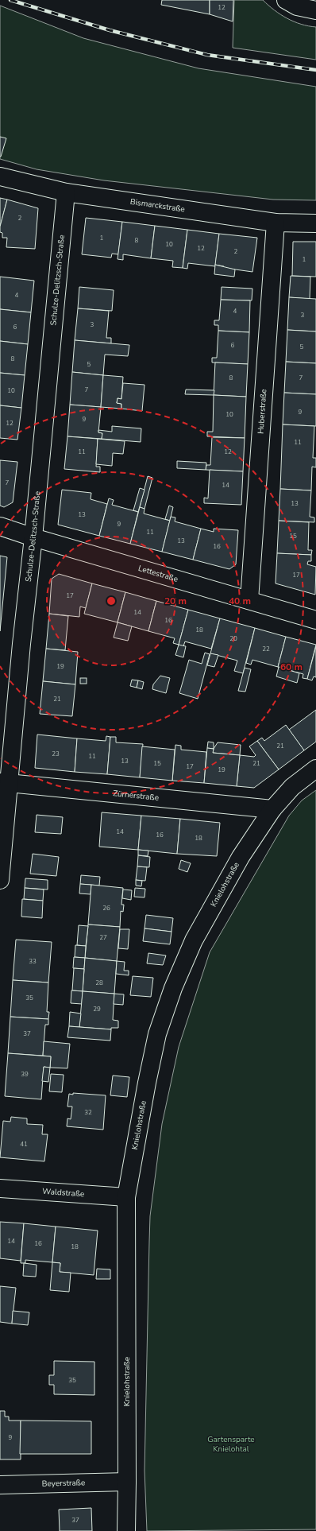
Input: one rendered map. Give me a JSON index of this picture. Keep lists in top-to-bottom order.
{
  "streets": {
    "street": [
      "Bismarckstraße",
      "Schulze-Delitzsch-Straße",
      "Huberstraße",
      "Lettestraße",
      "Zürnerstraße",
      "Knielohstraße",
      "Waldstraße",
      "Beyerstraße"
    ]
  },
  "crossings": [
    ["Bismarckstraße", "Schulze-Delitzsch-Straße"],
    ["Bismarckstraße", "Huberstraße"],
    ["Schulze-Delitzsch-Straße", "Lettestraße"],
    ["Schulze-Delitzsch-Straße", "Zürnerstraße"],
    ["Huberstraße", "Lettestraße"],
    ["Zürnerstraße", "Knielohstraße"],
    ["Knielohstraße", "Waldstraße"],
    ["Knielohstraße", "Beyerstraße"]
  ],
  "parks": ["Gartensparte Knielohtal"],
  "house_numbers": [
    "12",
    "2",
    "1",
    "8",
    "10",
    "12",
    "2",
    "1",
    "4",
    "4",
    "3",
    "3",
    "6",
    "6",
    "5",
    "8",
    "5",
    "8",
    "7",
    "7",
    "10",
    "9",
    "10",
    "9",
    "12",
    "11",
    "11",
    "12",
    "7",
    "14",
    "13",
    "13",
    "9",
    "11",
    "15",
    "13",
    "16",
    "17",
    "17",
    "14",
    "16",
    "18",
    "20",
    "22",
    "19",
    "21",
    "21",
    "23",
    "11",
    "13",
    "15",
    "21",
    "17",
    "19",
    "14",
    "16",
    "18",
    "26",
    "27",
    "33",
    "28",
    "35",
    "29",
    "37",
    "39",
    "32",
    "41",
    "14",
    "16",
    "18",
    "35",
    "9",
    "37"
  ],
  "rings": ["20 m", "40 m", "60 m"]
}
